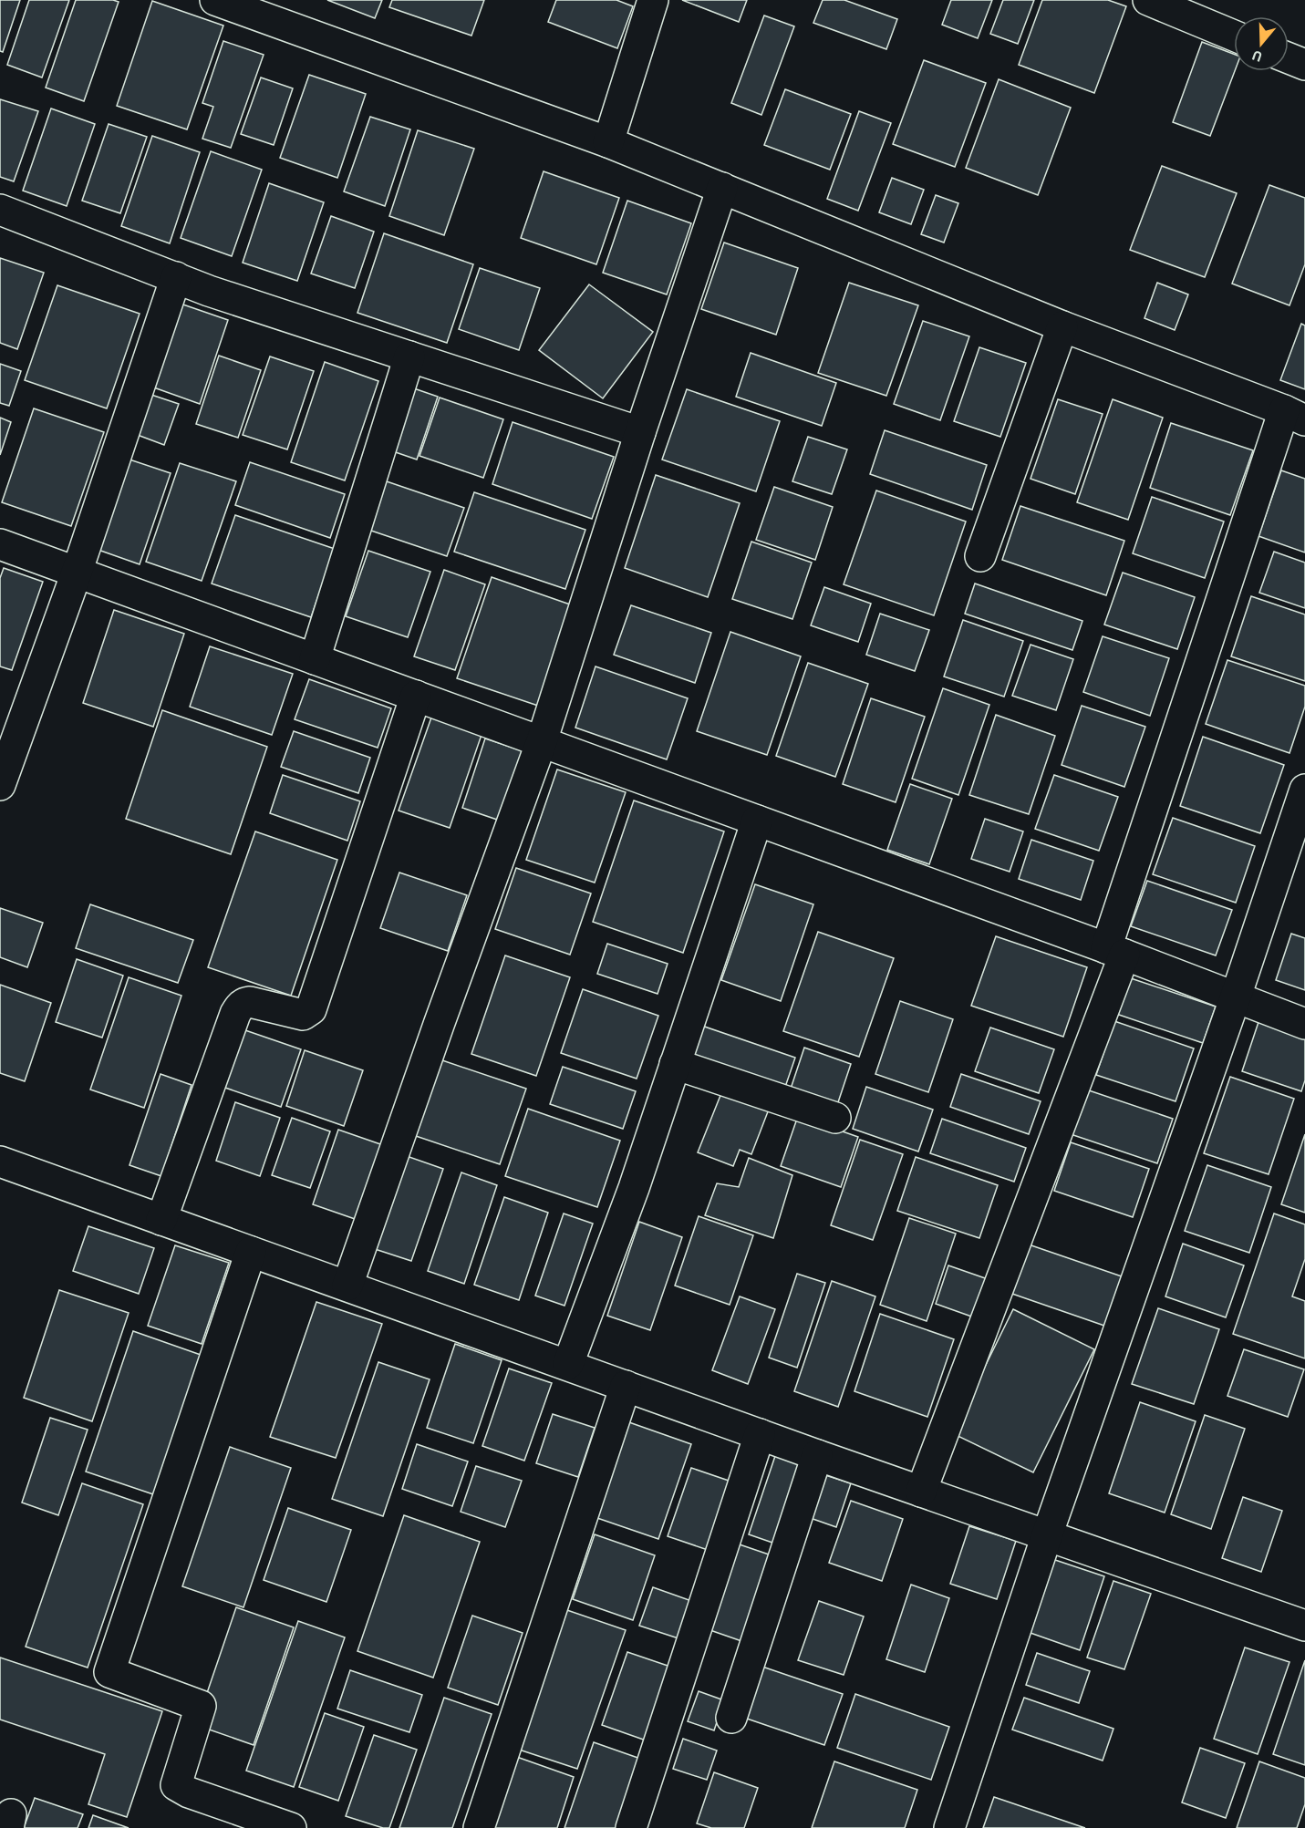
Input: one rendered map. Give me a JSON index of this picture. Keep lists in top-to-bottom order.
{
  "north": "bottom"
}
